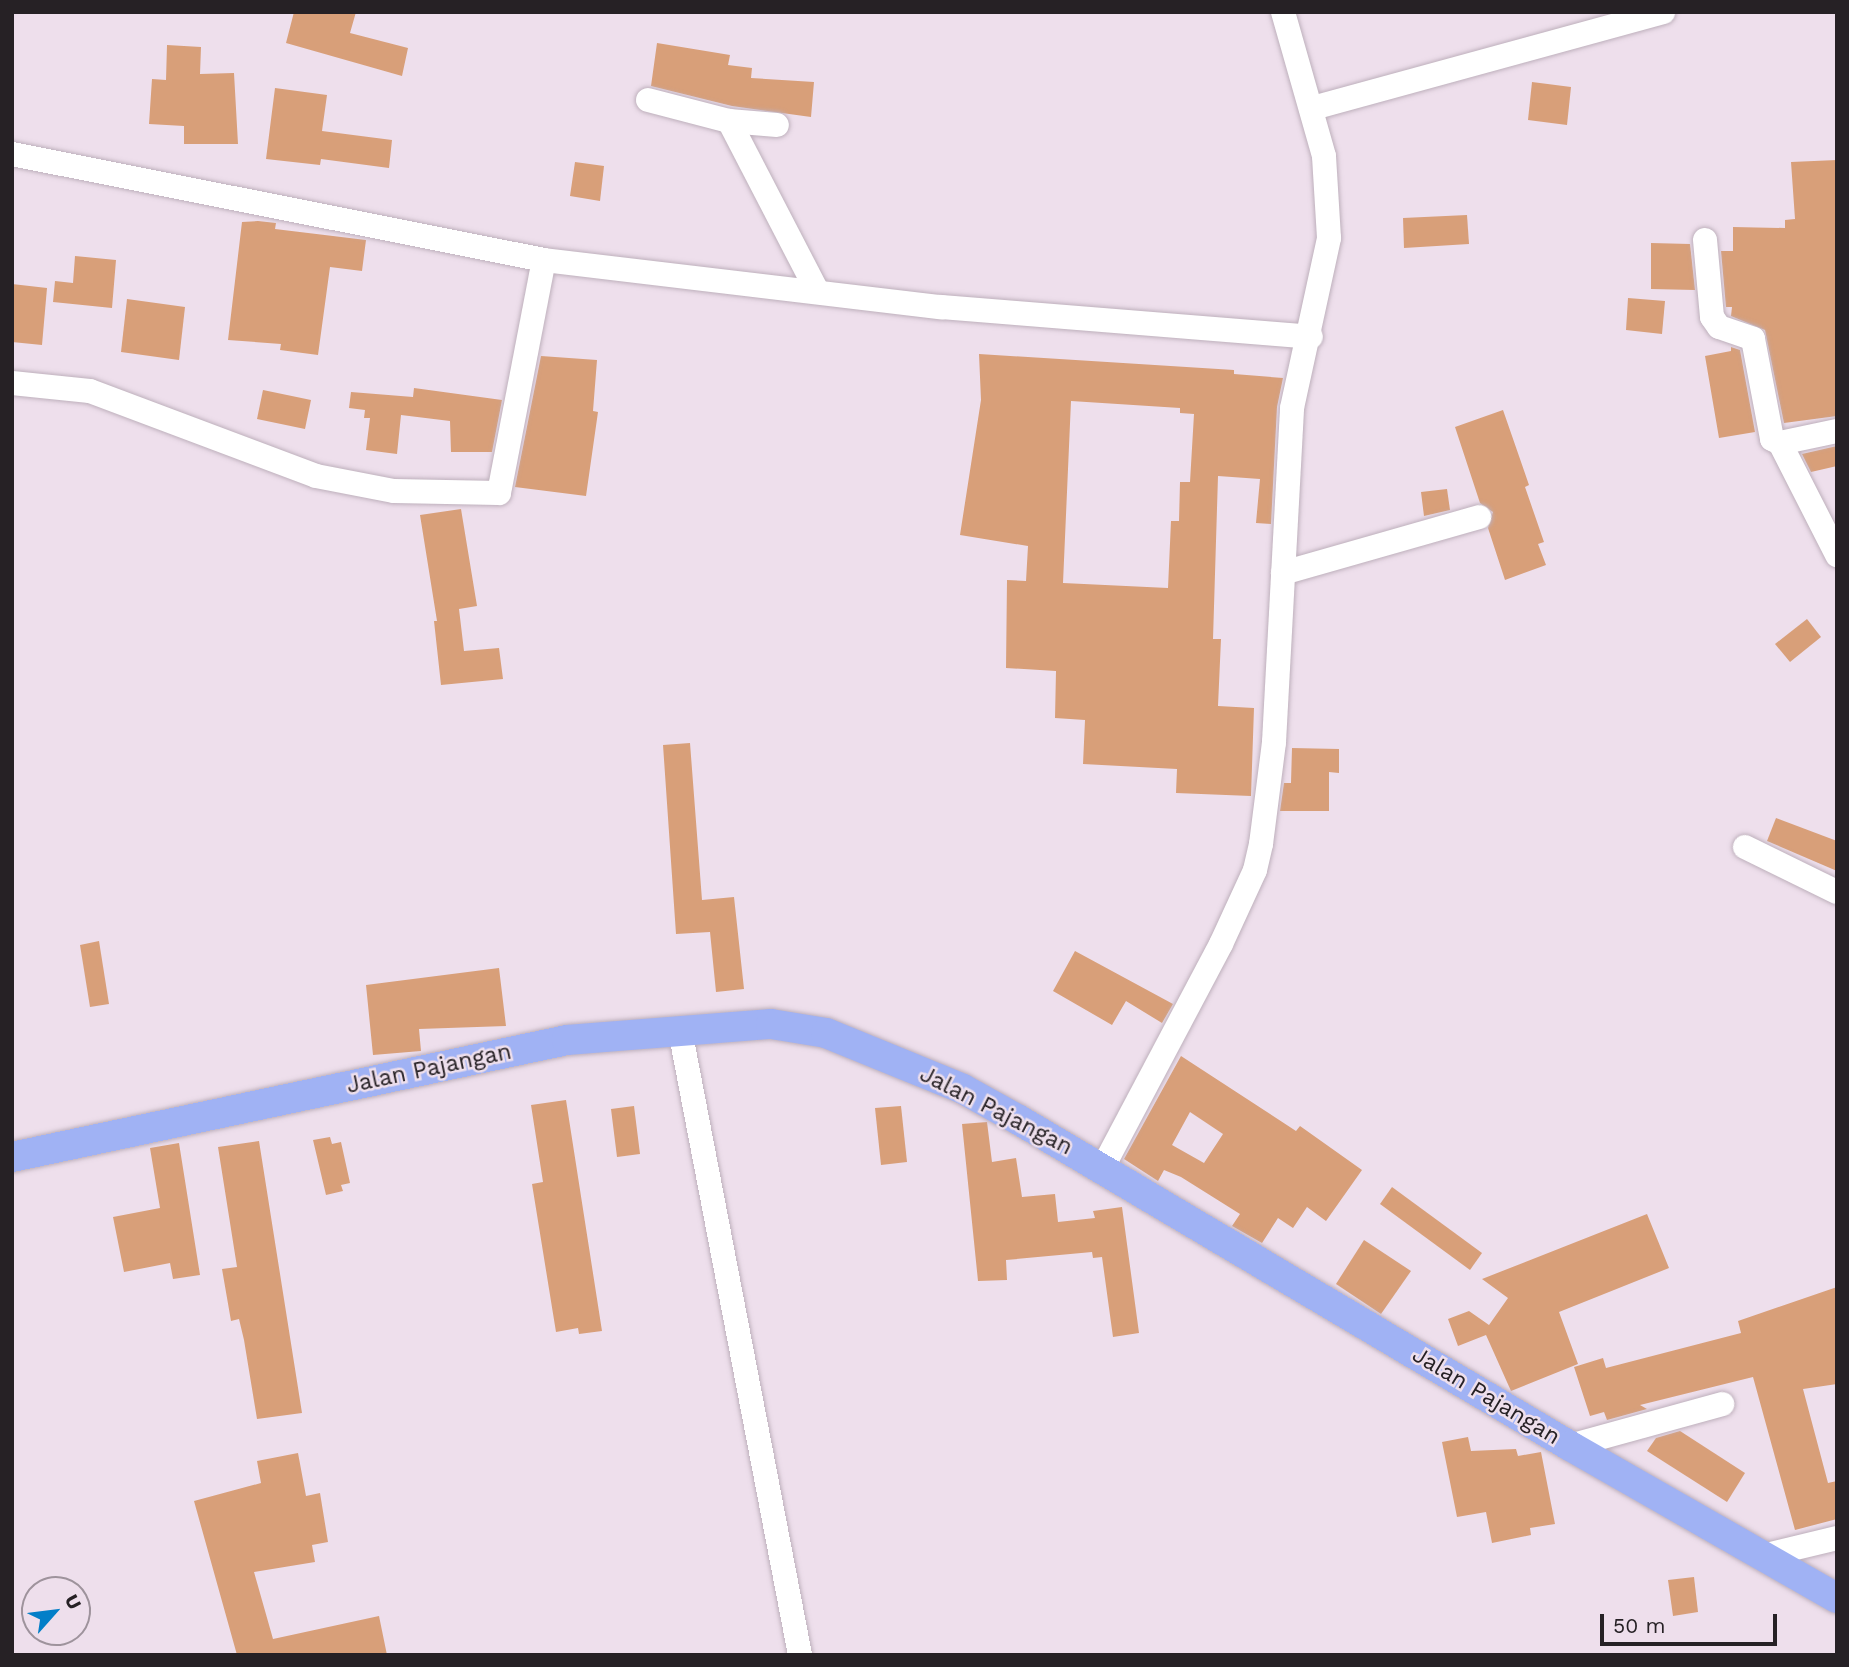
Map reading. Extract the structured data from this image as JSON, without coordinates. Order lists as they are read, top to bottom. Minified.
{"streets":{"main road":["Jalan Pajangan"]},"scale_bar":"50 m","north":"top right"}
